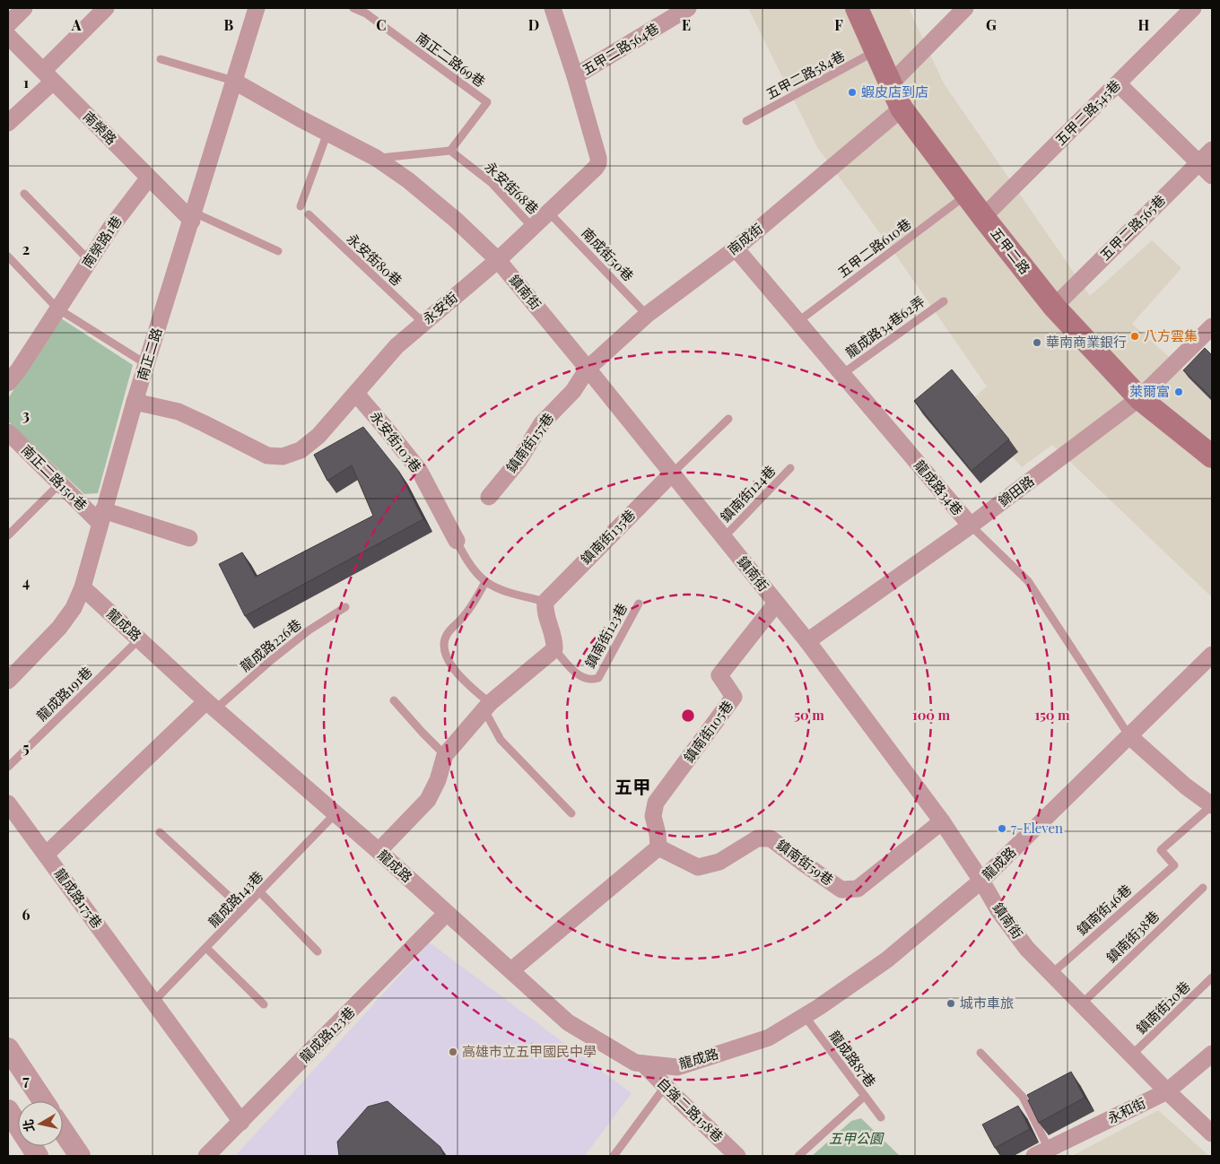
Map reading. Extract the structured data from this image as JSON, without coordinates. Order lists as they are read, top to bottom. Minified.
{"streets":{"main road":["五甲二路"],"street":["五甲二路564巷","五甲二路545巷","南榮路","五甲二路565巷","南成街","南榮路1巷","鎮南街","永安街","南正二路","永安街103巷","鎮南街157巷","南正二路150巷","龍成路34巷","錦田路","鎮南街135巷","龍成路","鎮南街105巷","鎮南街59巷","龍成路175巷","龍成路123巷","自強二路158巷","永和街"],"lane":["南正二路69巷","五甲二路584巷","永安街68巷","五甲二路610巷","南成街50巷","永安街80巷","龍成路34巷62弄","鎮南街124巷","鎮南街123巷","龍成路226巷","龍成路191巷","龍成路143巷","鎮南街46巷","鎮南街38巷","鎮南街20巷","龍成路87巷"]},"crossings":[["五甲二路564巷","永安街"],["南正二路69巷","永安街68巷"],["五甲二路584巷","五甲二路"],["五甲二路545巷","五甲二路"],["南榮路","南榮路1巷"],["南榮路","南正二路"],["永安街68巷","永安街"],["五甲二路565巷","五甲二路"],["南成街","五甲二路"],["南成街","南成街50巷"],["南成街","鎮南街"],["南成街","鎮南街157巷"],["南成街","龍成路34巷"],["五甲二路610巷","五甲二路"],["五甲二路610巷","龍成路34巷"],["五甲二路","錦田路"],["南成街50巷","永安街"],["永安街80巷","永安街"],["鎮南街","永安街"],["鎮南街","南正二路"],["鎮南街","鎮南街157巷"],["鎮南街","錦田路"],["鎮南街","鎮南街124巷"],["鎮南街","鎮南街135巷"],["鎮南街","龍成路"],["鎮南街","鎮南街105巷"],["鎮南街","鎮南街59巷"],["鎮南街","鎮南街46巷"],["鎮南街","鎮南街38巷"],["鎮南街","鎮南街20巷"],["鎮南街","永和街"],["永安街","南正二路"],["永安街","永安街103巷"],["龍成路34巷62弄","龍成路34巷"],["南正二路","南正二路150巷"],["南正二路","龍成路"],["龍成路34巷","錦田路"],["龍成路34巷","龍成路"],["龍成路","龍成路226巷"],["龍成路","龍成路191巷"],["龍成路","龍成路175巷"],["龍成路","龍成路143巷"],["龍成路","龍成路123巷"],["龍成路","龍成路87巷"],["龍成路","自強二路158巷"],["龍成路226巷","龍成路175巷"],["鎮南街105巷","鎮南街59巷"],["龍成路175巷","龍成路143巷"],["龍成路175巷","龍成路123巷"]],"districts":["五甲"],"parks":["五甲公園"],"places":["蝦皮店到店","八方雲集","華南商業銀行","萊爾富","7-Eleven","城市車旅","高雄市立五甲國民中學"],"north":"left","grid":{"columns":["A","B","C","D","E","F","G","H"],"rows":["1","2","3","4","5","6","7"]},"rings":["50 m","100 m","150 m"]}
